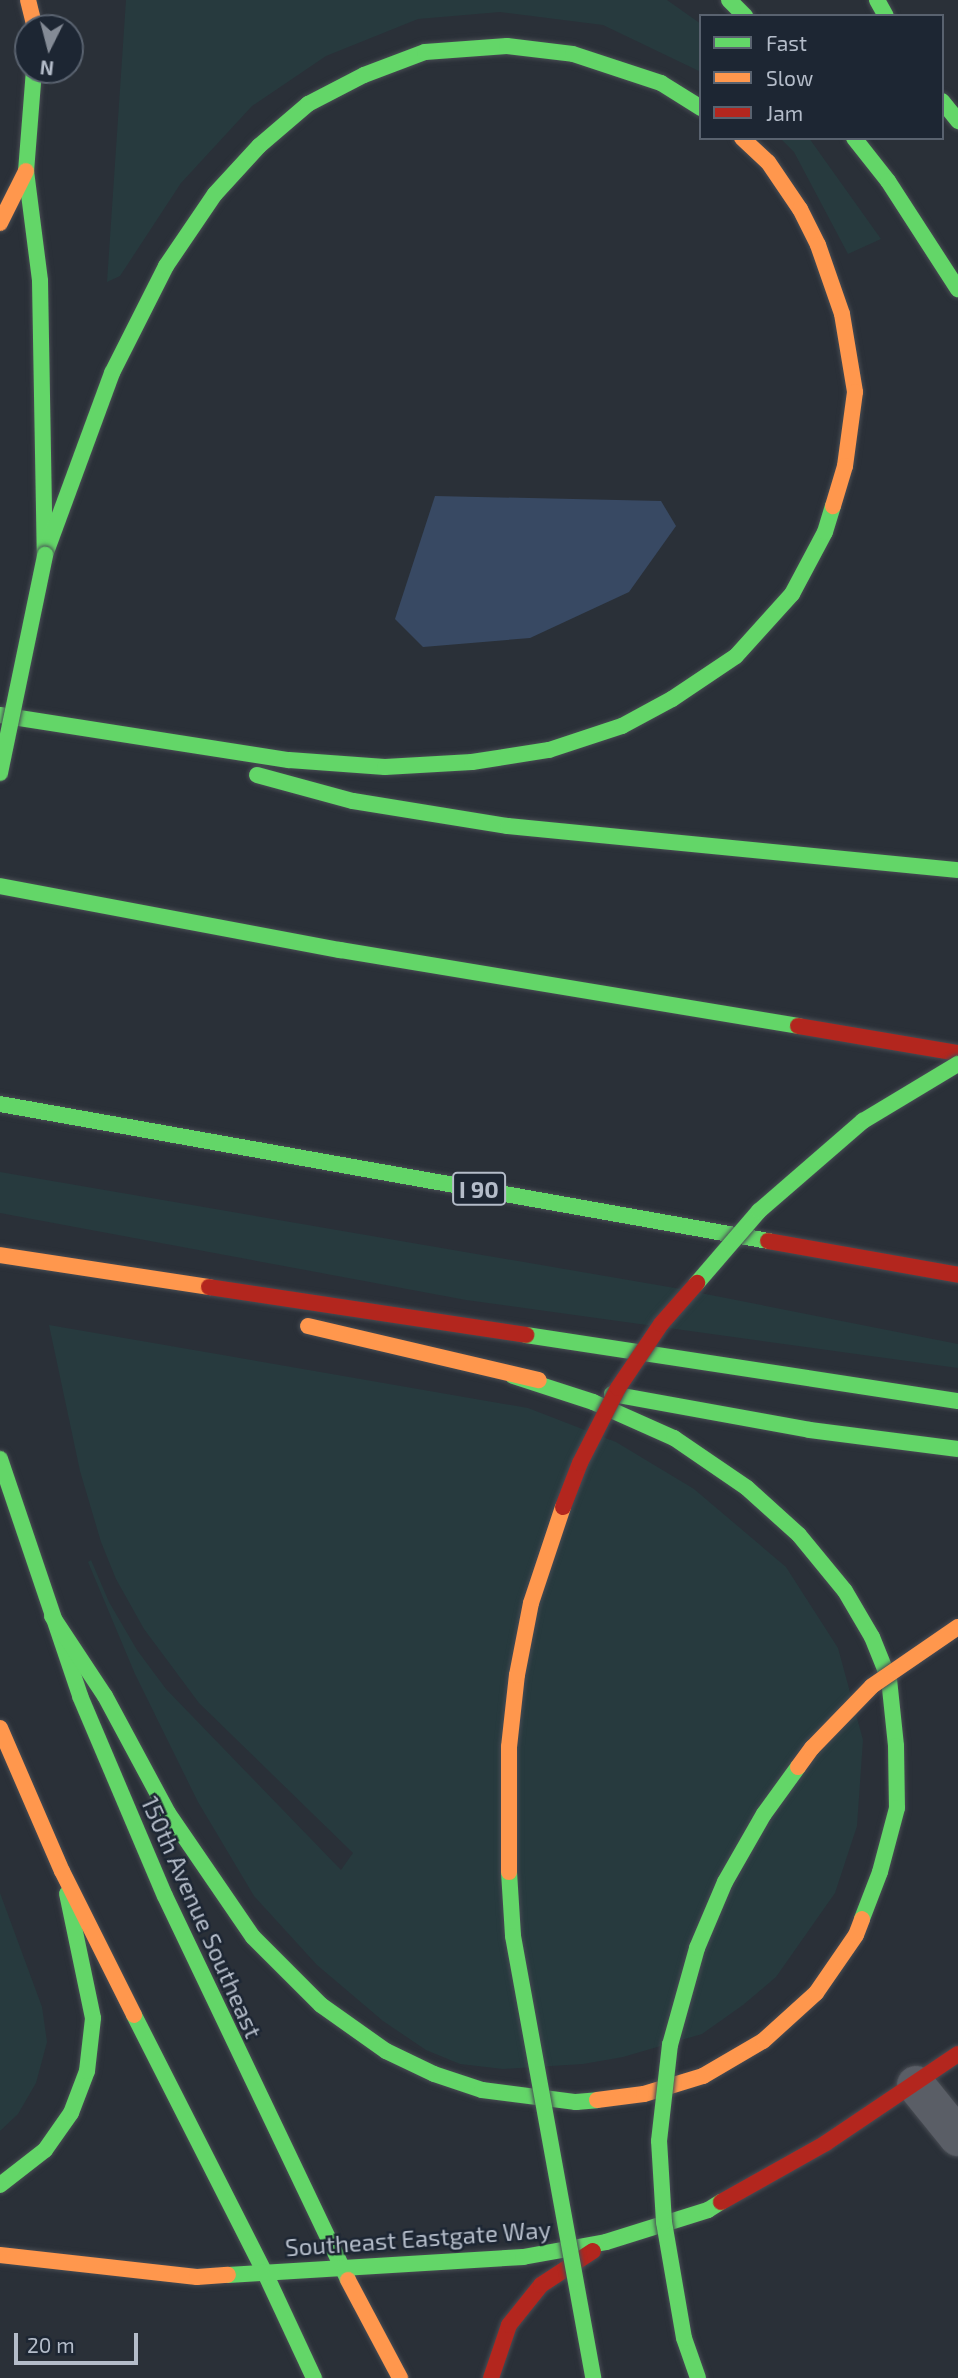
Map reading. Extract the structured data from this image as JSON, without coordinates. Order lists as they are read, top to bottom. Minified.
{"streets":{"main road":["I 90","150th Avenue Southeast","Southeast Eastgate Way"]},"crossings":[["150th Avenue Southeast","Southeast Eastgate Way"]],"legend":["Fast","Slow","Jam"],"scale_bar":"20 m","north":"bottom"}
